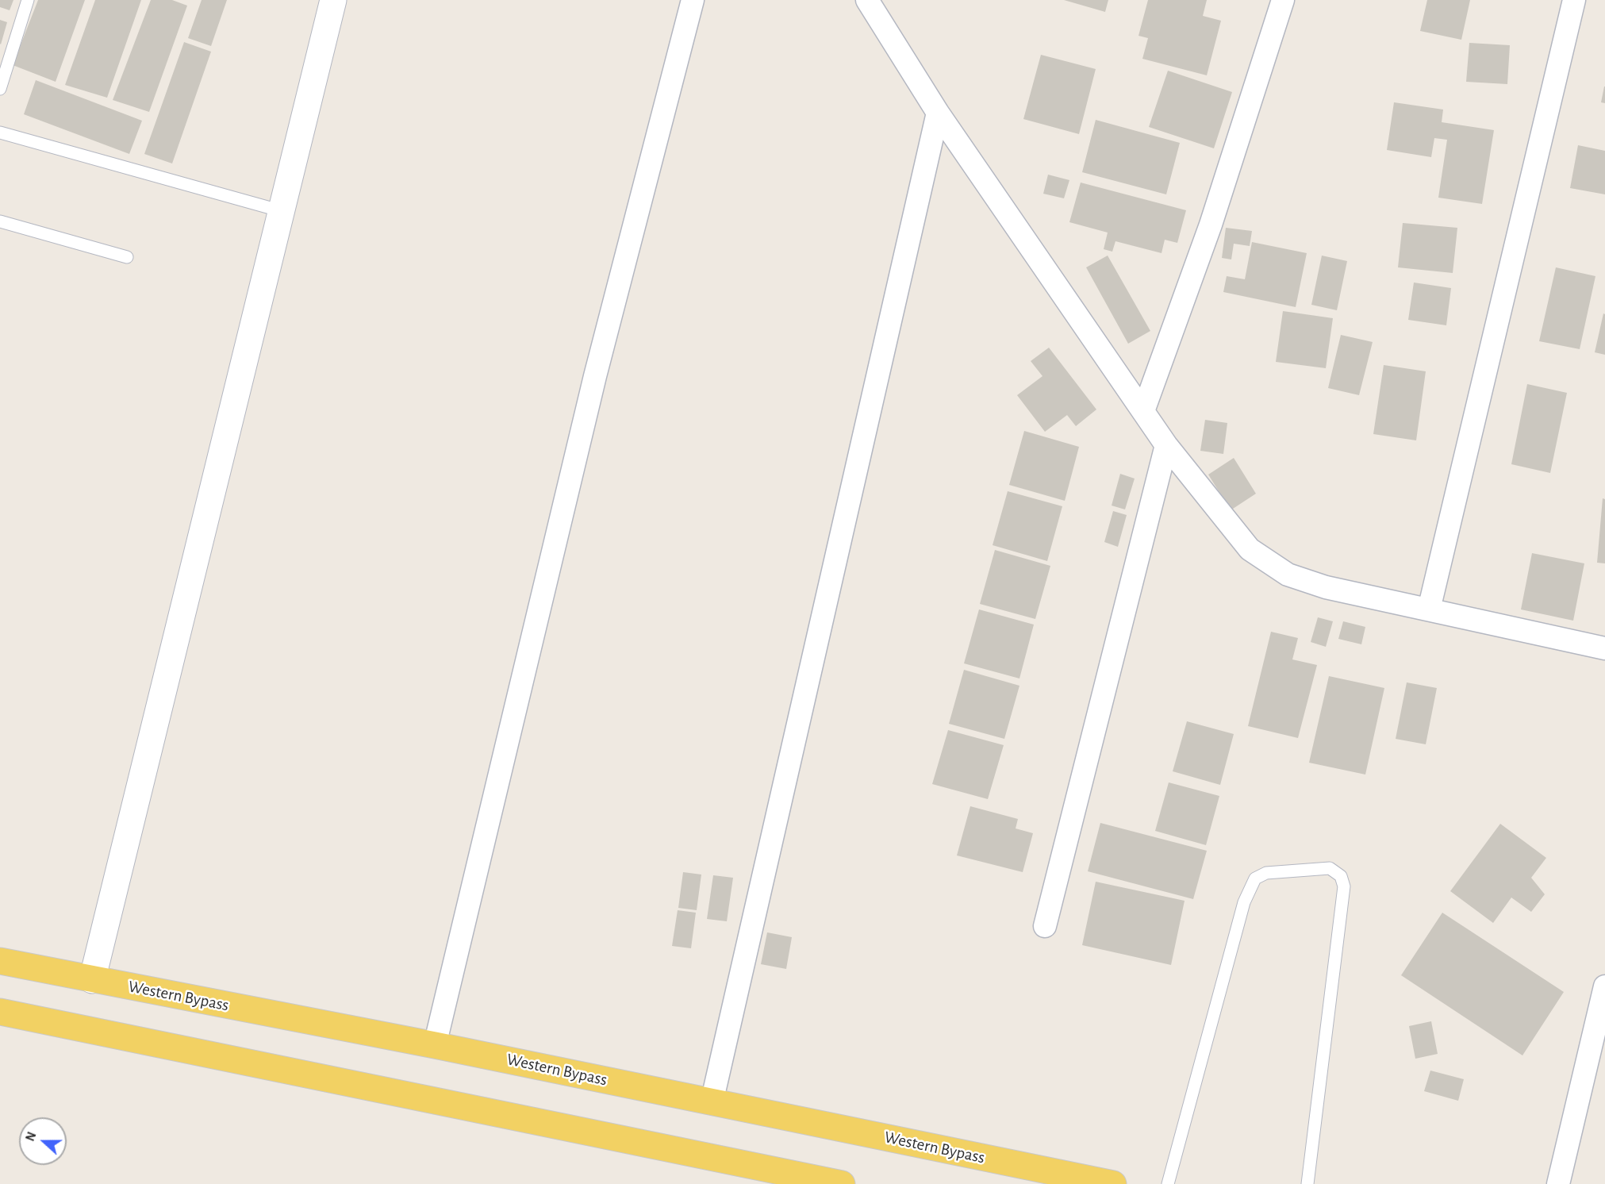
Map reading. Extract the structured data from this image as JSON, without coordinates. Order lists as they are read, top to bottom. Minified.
{"streets":{"main road":["Western Bypass"]},"north":"left"}
